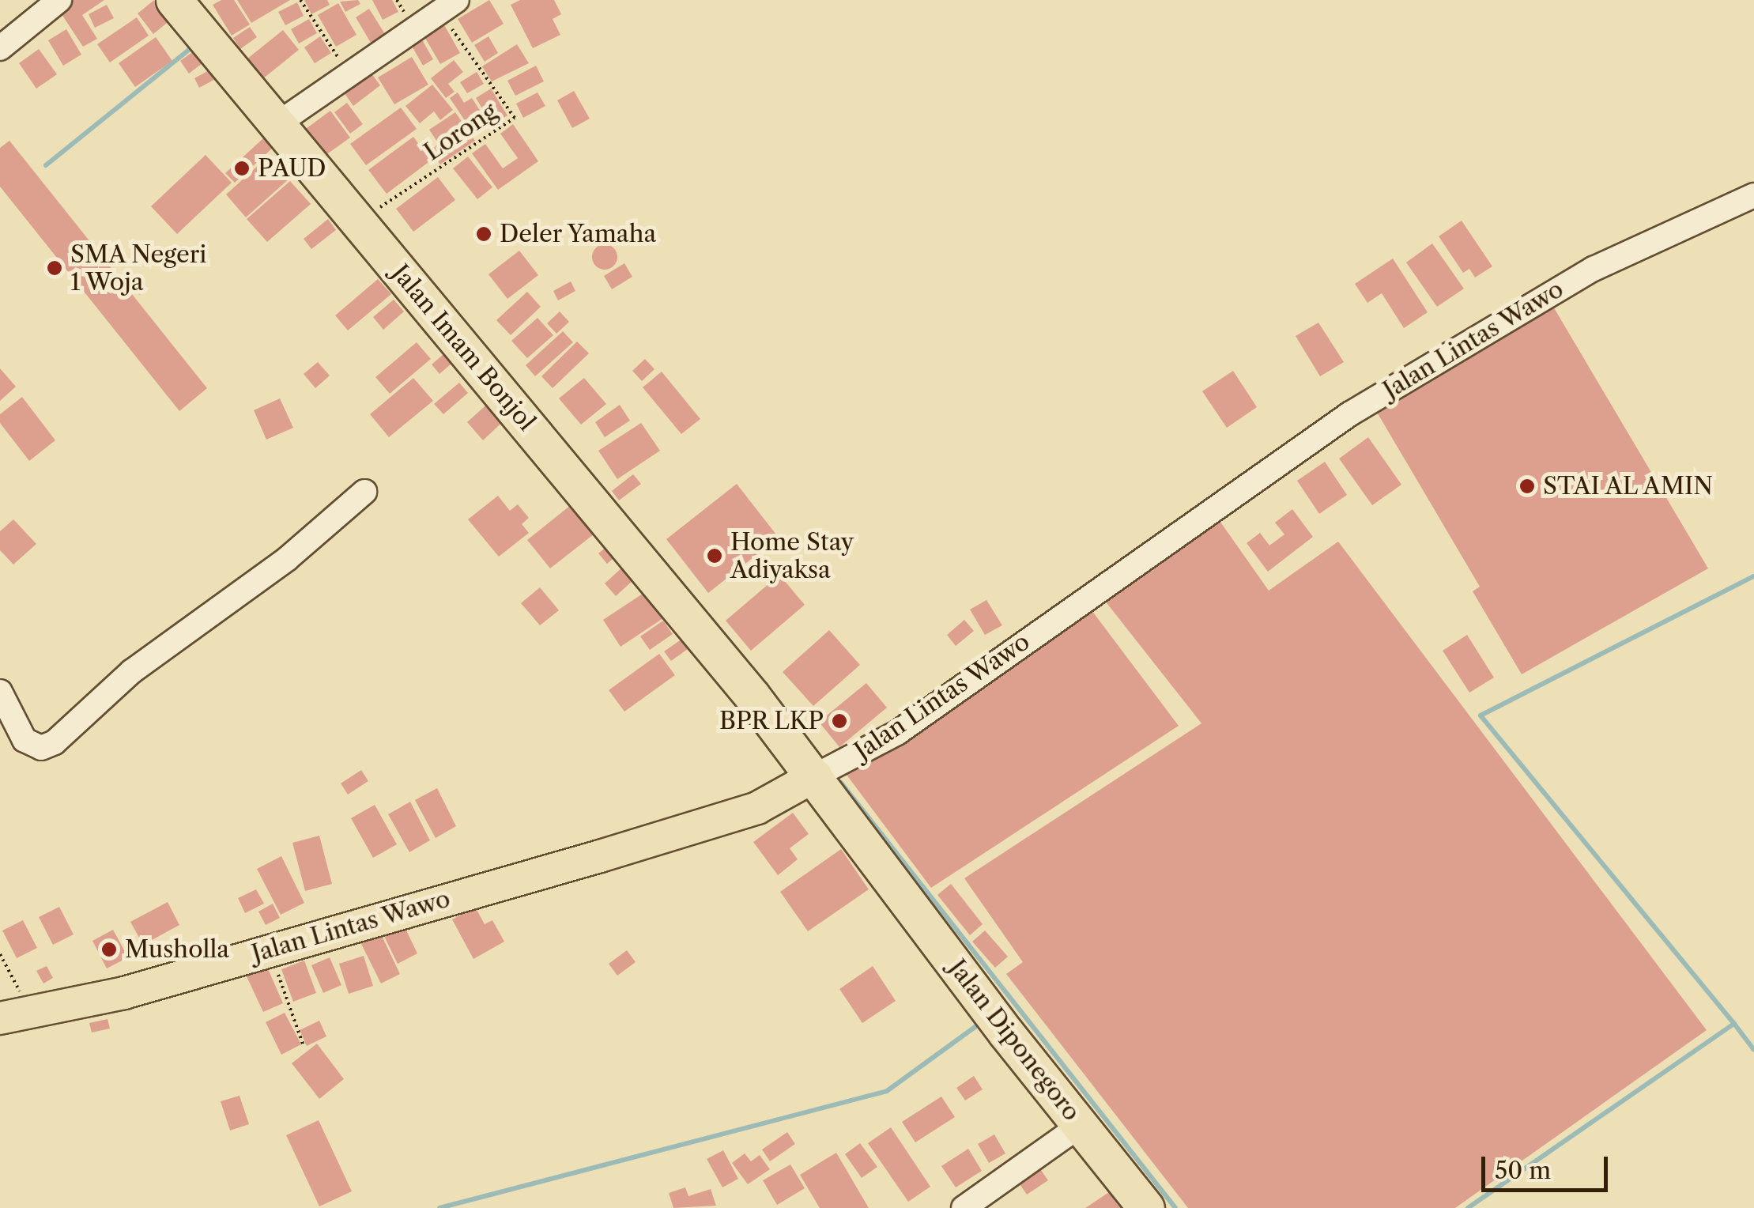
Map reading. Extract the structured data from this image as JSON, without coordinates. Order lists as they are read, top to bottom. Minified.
{"streets":{"highway":["Jalan Imam Bonjol","Jalan Diponegoro"],"main road":["Jalan Lintas Wawo"],"path":["Lorong"]},"crossings":[["Lorong","Jalan Imam Bonjol"],["Jalan Lintas Wawo","Jalan Imam Bonjol"],["Jalan Lintas Wawo","Jalan Diponegoro"],["Jalan Imam Bonjol","Jalan Diponegoro"]],"places":["PAUD","Deler Yamaha","SMA Negeri 1 Woja","STAI AL AMIN","Home Stay Adiyaksa","BPR LKP","Musholla"],"scale_bar":"50 m"}
